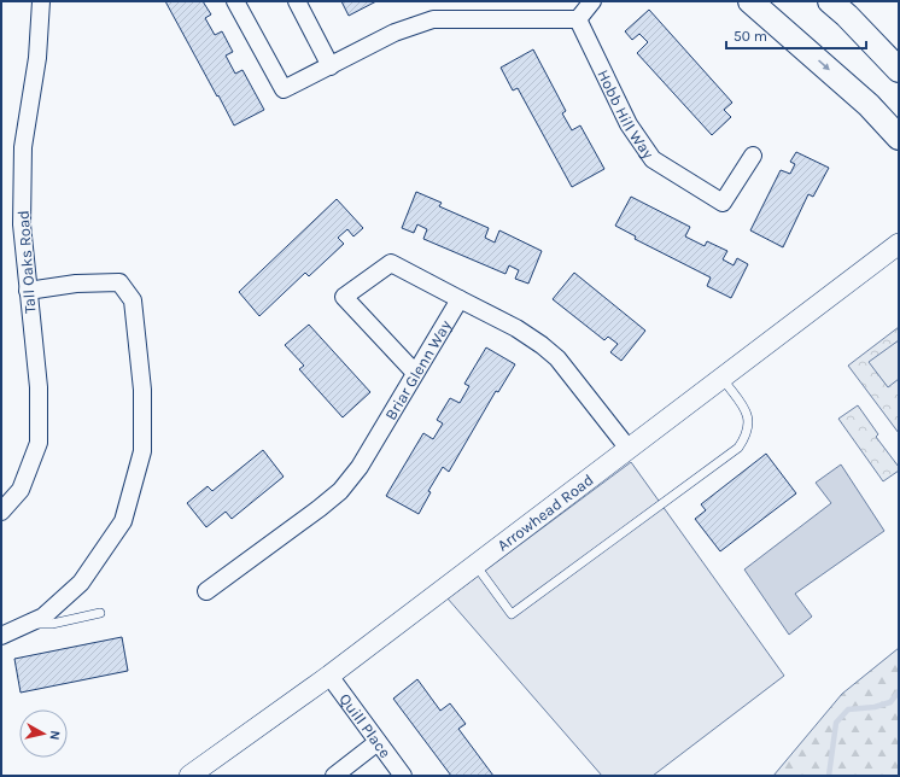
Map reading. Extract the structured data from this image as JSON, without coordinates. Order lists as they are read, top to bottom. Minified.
{"streets":{"street":["Hobb Hill Way","Tall Oaks Road","Briar Glenn Way","Arrowhead Road","Quill Place"]},"crossings":[["Arrowhead Road","Quill Place"]],"scale_bar":"50 m","north":"right"}
